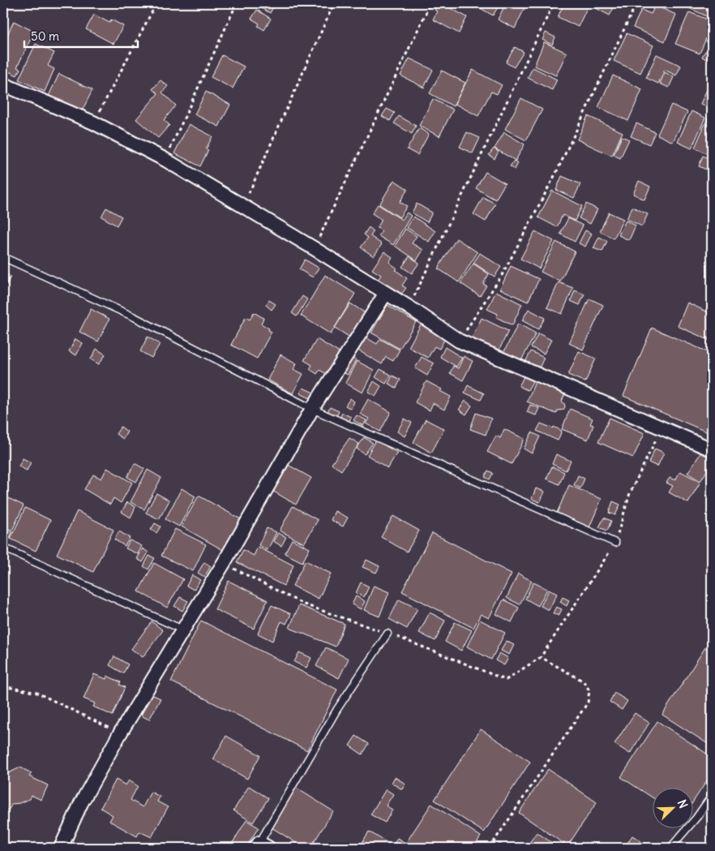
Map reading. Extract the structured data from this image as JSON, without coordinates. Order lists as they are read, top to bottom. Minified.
{"scale_bar":"50 m","north":"top right"}
